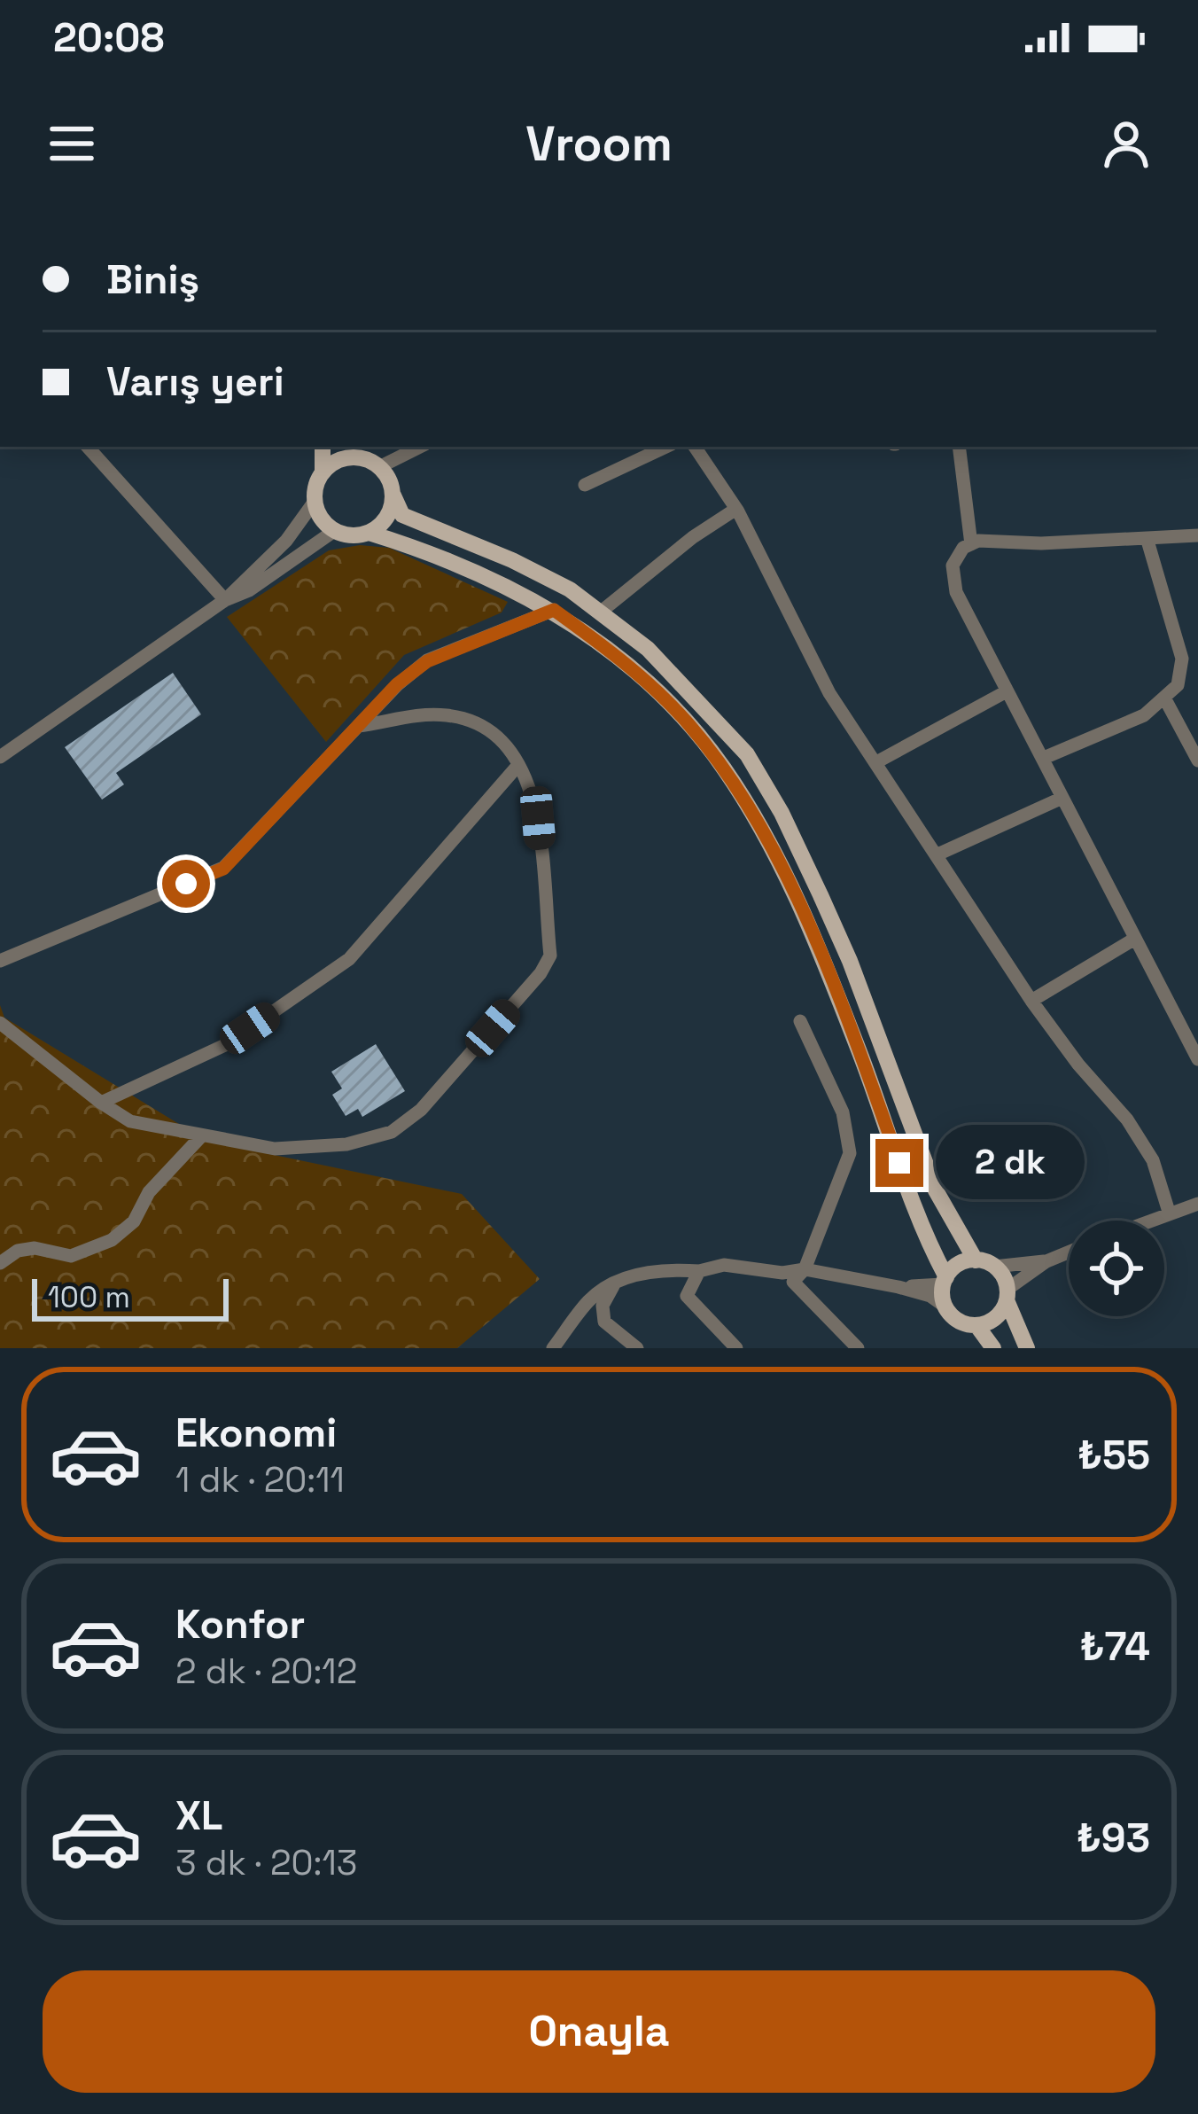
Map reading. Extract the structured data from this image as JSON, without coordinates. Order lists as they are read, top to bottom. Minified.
{"scale_bar":"100 m","page":{"status":"20:08","header":"Vroom","banner":["Biniş","Varış yeri"],"bubble":"2 dk","scale":"100 m","list":[{"name":"Ekonomi","note":"1 dk · 20:11","value":"₺55"},{"name":"Konfor","note":"2 dk · 20:12","value":"₺74"},{"name":"XL","note":"3 dk · 20:13","value":"₺93"}],"buttons":"Onayla"}}
